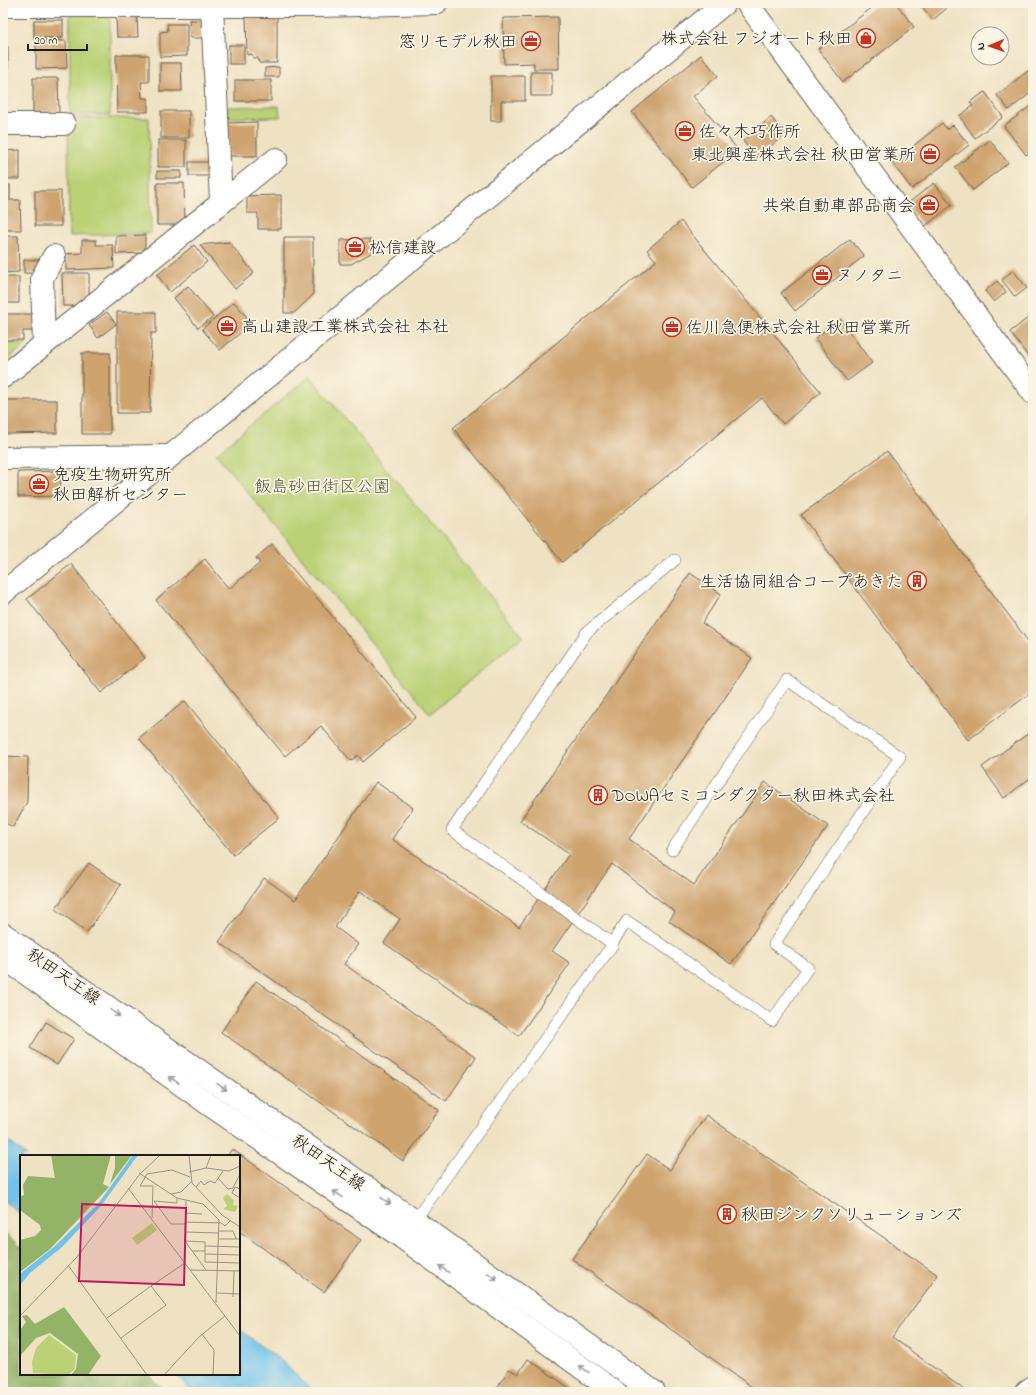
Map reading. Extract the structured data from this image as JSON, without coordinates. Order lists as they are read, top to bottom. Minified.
{"streets":{"street":["秋田天王線"]},"parks":["飯島砂田街区公園"],"places":{"shop":["株式会社 フジオート秋田"],"office":["窓リモデル秋田","佐々木巧作所","東北興産株式会社 秋田営業所","共栄自動車部品商会","松信建設","ヌノタニ","高山建設工業株式会社 本社","佐川急便株式会社 秋田営業所","免疫生物研究所 秋田解析センター"],"building":["生活協同組合コープあきた","DOWAセミコンダクター秋田株式会社","秋田ジンクソリューションズ"]},"scale_bar":"20 m","north":"left"}
